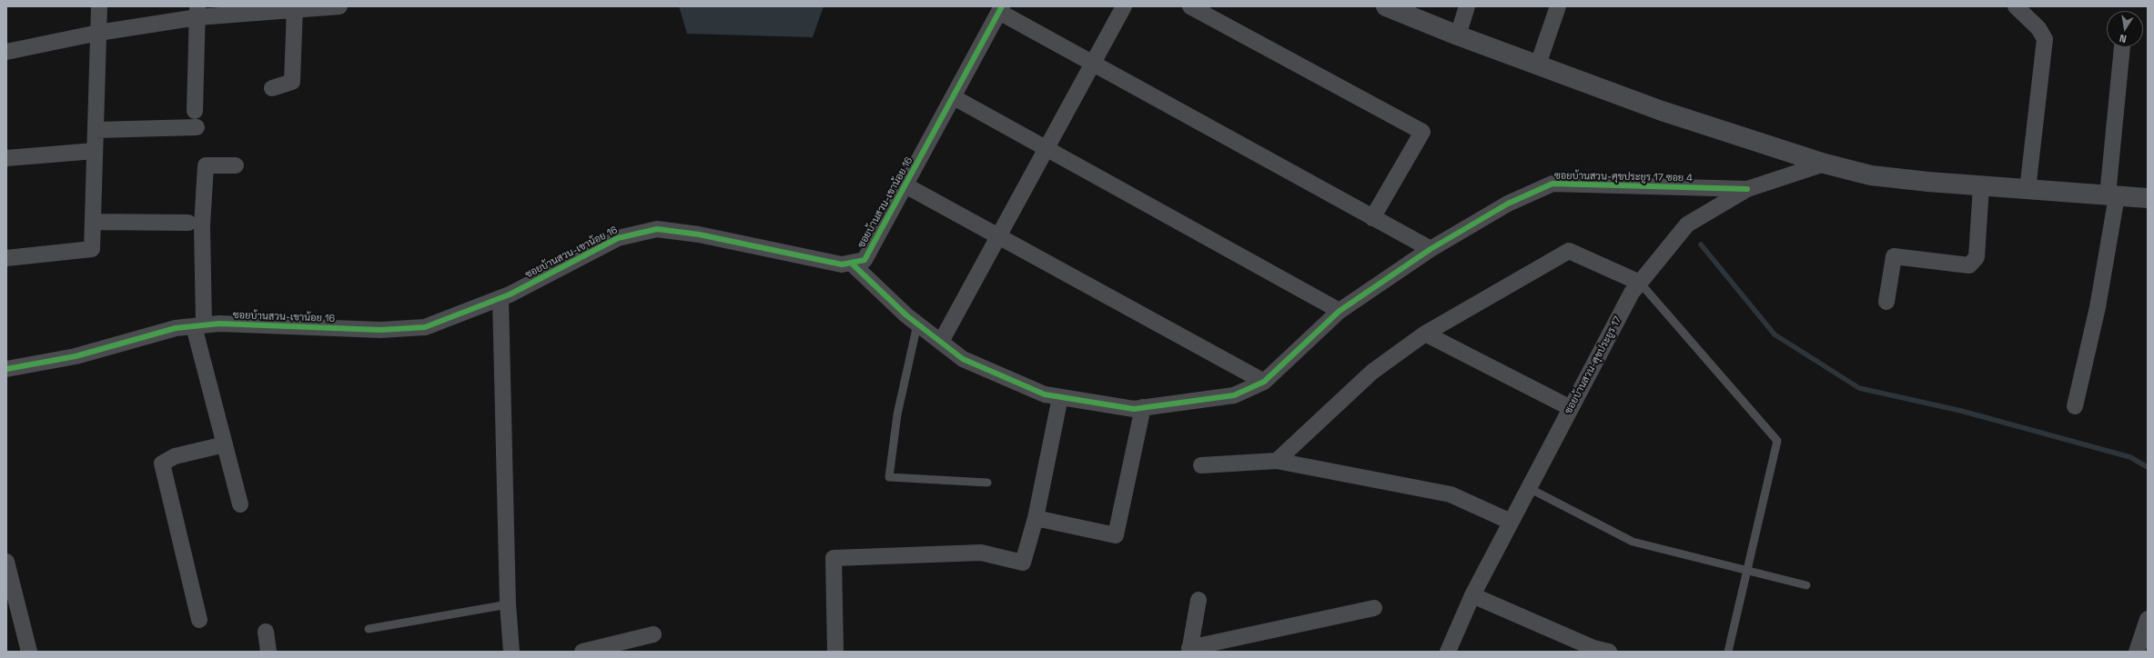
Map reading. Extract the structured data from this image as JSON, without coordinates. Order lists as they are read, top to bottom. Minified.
{"streets":{"street":["ซอยบ้านสวน-ศุขประยูร 17 ซอย 4","ซอยบ้านสวน-เขาน้อย 16","ซอยบ้านสวน-ศุขประยูร 17"]},"crossings":[["ซอยบ้านสวน-ศุขประยูร 17 ซอย 4","ซอยบ้านสวน-เขาน้อย 16"],["ซอยบ้านสวน-ศุขประยูร 17 ซอย 4","ซอยบ้านสวน-ศุขประยูร 17"]],"north":"bottom"}
